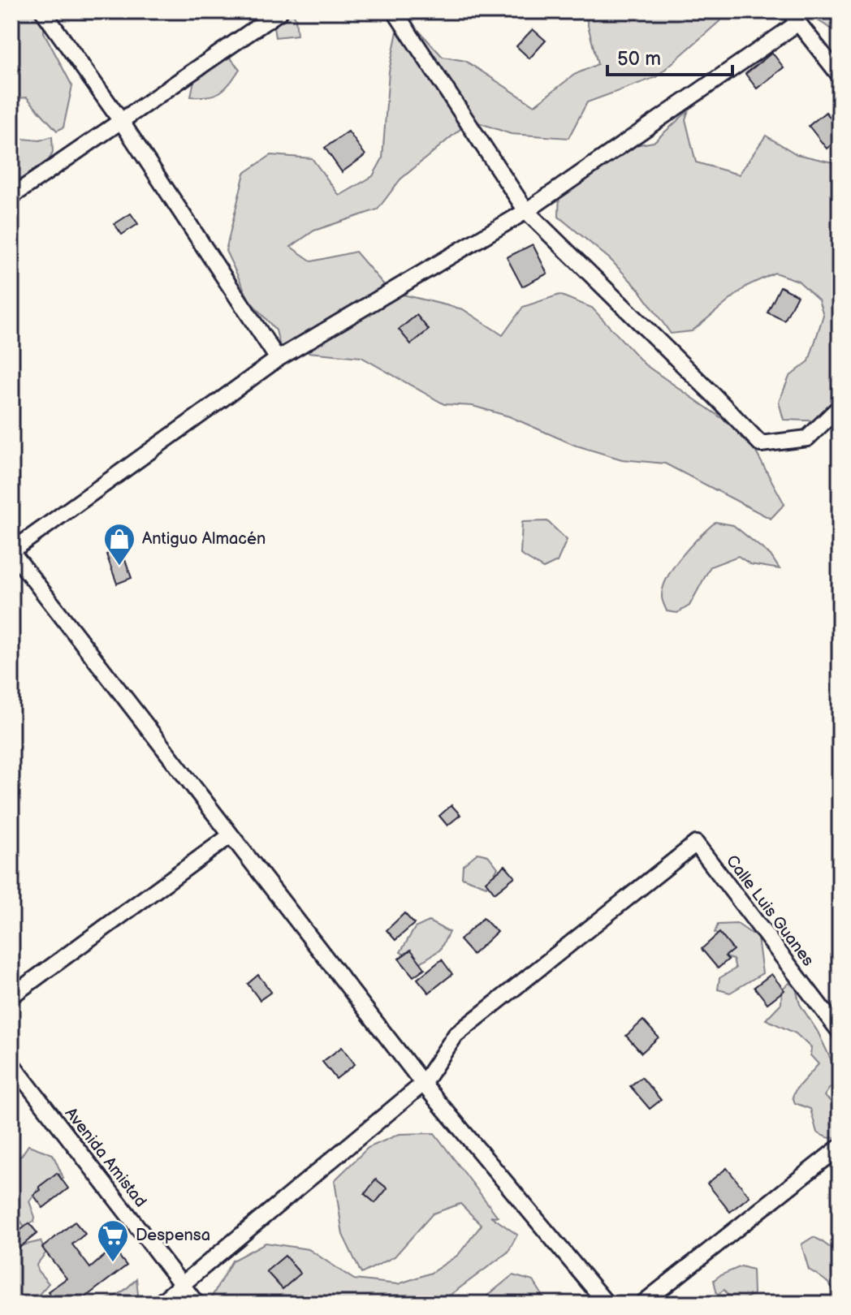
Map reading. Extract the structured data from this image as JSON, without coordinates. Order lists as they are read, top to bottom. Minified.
{"streets":{"street":["Calle Luis Guanes","Avenida Amistad"]},"places":{"shop":["Antiguo Almacén"],"supermarket":["Despensa"]},"scale_bar":"50 m"}
